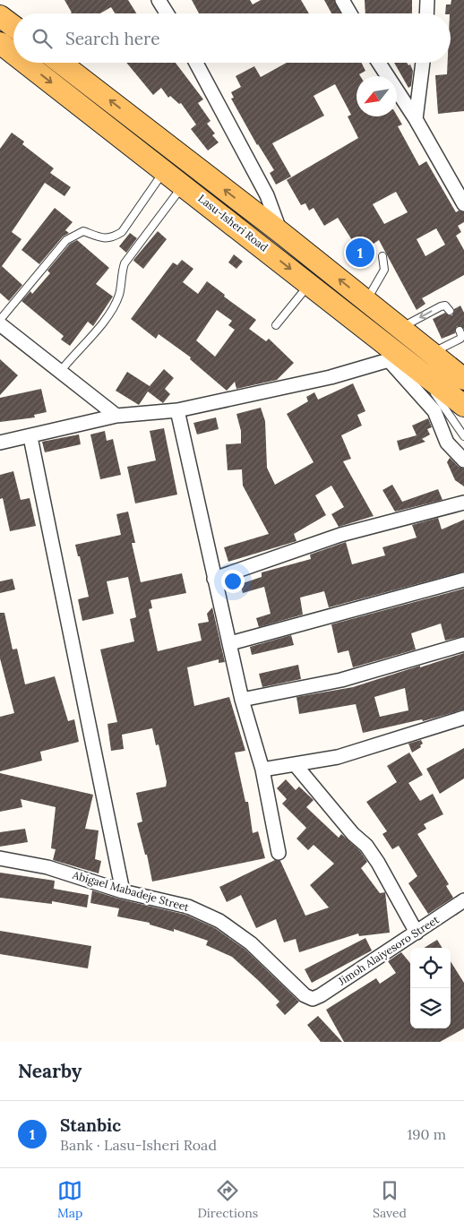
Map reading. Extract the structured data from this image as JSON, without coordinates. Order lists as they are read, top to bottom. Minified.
{"streets":{"main road":["Lasu-Isheri Road"],"street":["Abigael Mabadeje Street","Jimoh Alaiyesoro Street"]},"crossings":[["Abigael Mabadeje Street","Jimoh Alaiyesoro Street"]],"north":"bottom left","page":{"search":"Search here","pins":"1","heading":"Nearby","list":[{"mark":"1","name":"Stanbic","note":"Bank · Lasu-Isheri Road","value":"190 m"}],"nav":["Map","Directions","Saved"]}}
